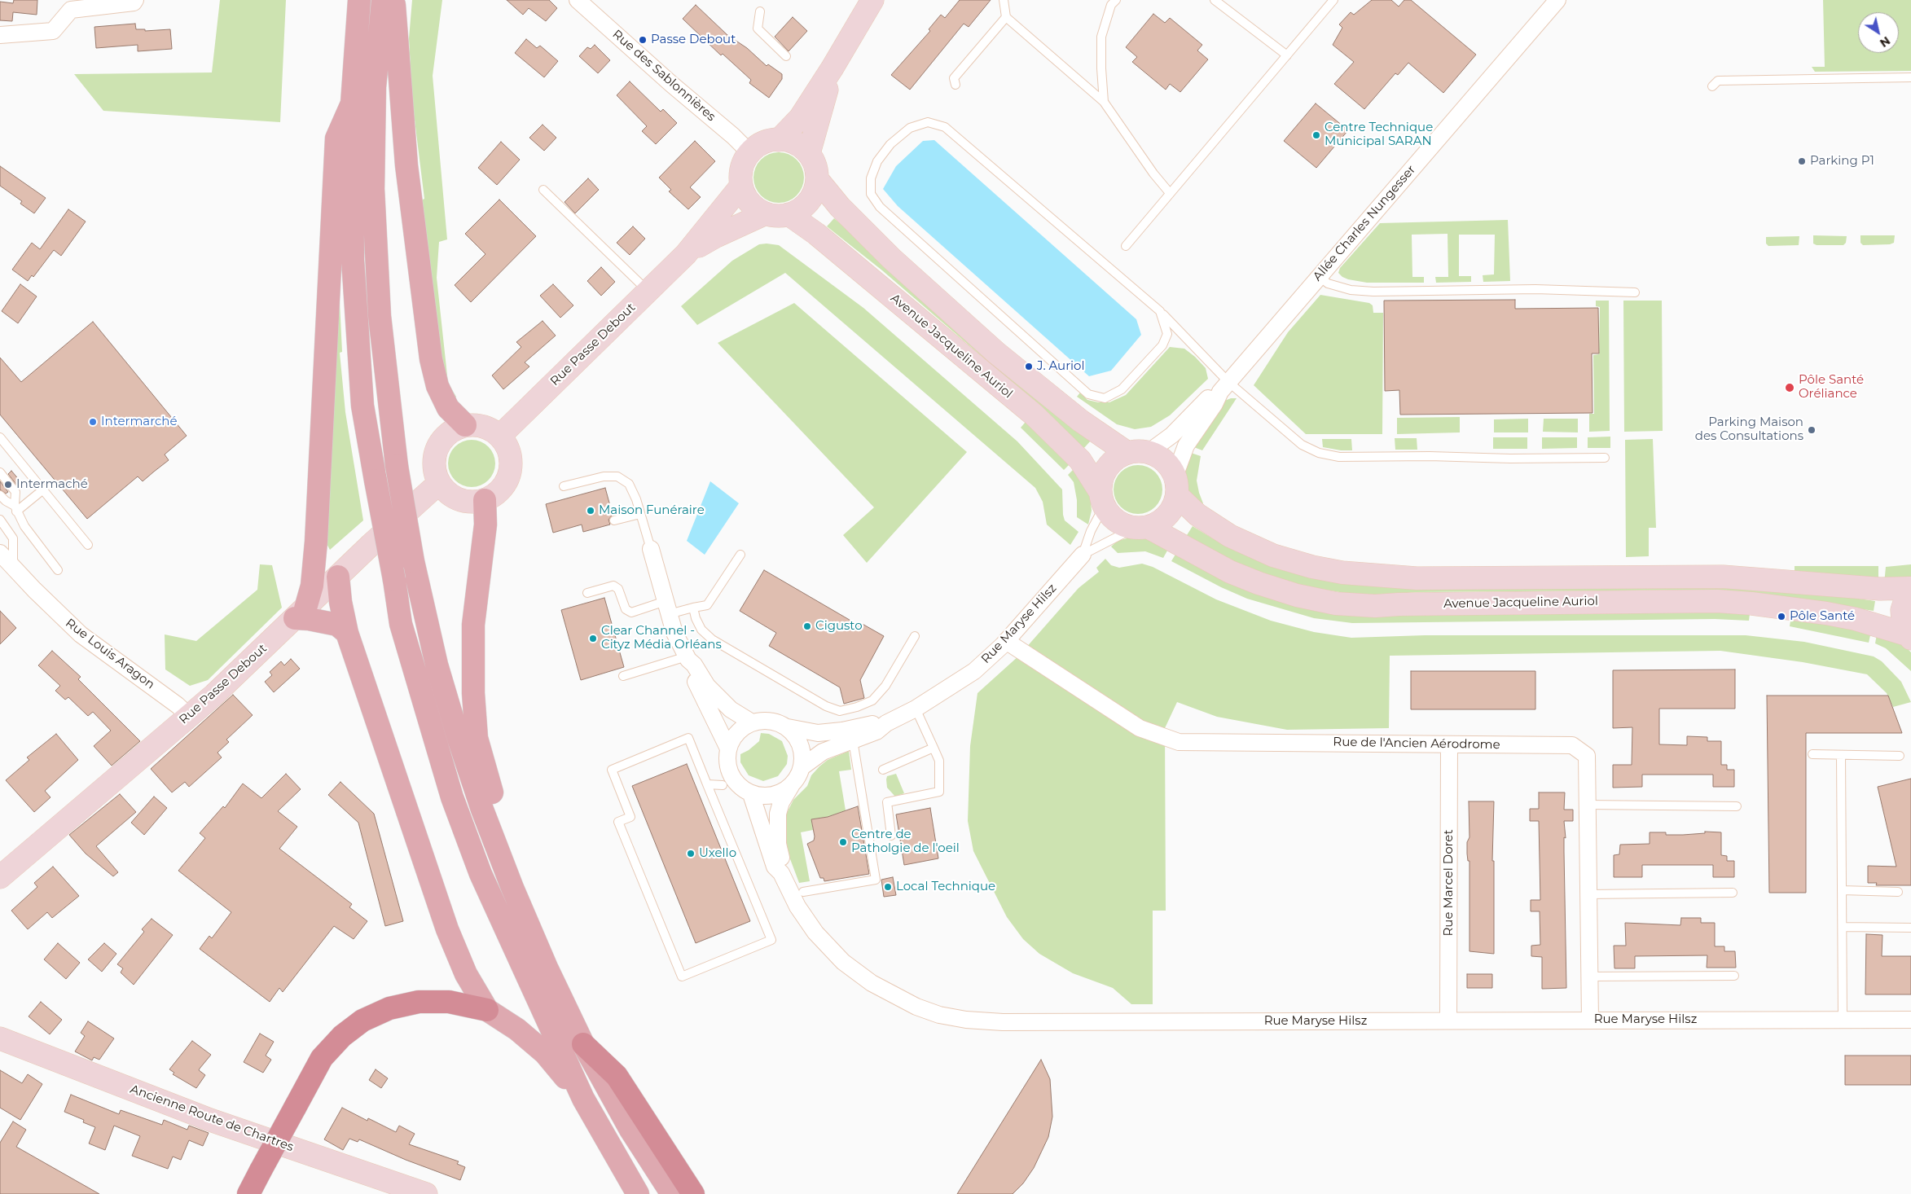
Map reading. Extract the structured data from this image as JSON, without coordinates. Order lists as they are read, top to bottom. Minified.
{"streets":{"main road":["Rue Passe Debout","Avenue Jacqueline Auriol","Ancienne Route de Chartres"],"street":["Rue des Sablonnières","Allée Charles Nungesser","Rue Maryse Hilsz","Rue Louis Aragon","Rue de l'Ancien Aérodrome","Rue Marcel Doret"]},"crossings":[["Rue des Sablonnières","Rue Passe Debout"],["Rue des Sablonnières","Avenue Jacqueline Auriol"],["Allée Charles Nungesser","Avenue Jacqueline Auriol"],["Rue Passe Debout","Avenue Jacqueline Auriol"],["Rue Passe Debout","Rue Louis Aragon"],["Rue Maryse Hilsz","Rue de l'Ancien Aérodrome"],["Rue Maryse Hilsz","Rue Marcel Doret"],["Rue de l'Ancien Aérodrome","Rue Marcel Doret"]],"places":["Passe Debout","Centre Technique Municipal SARAN","Parking P1","J. Auriol","Pôle Santé Oréliance","Intermarché","Parking Maison des Consultations","Intermaché","Maison Funéraire","Pôle Santé","Cigusto","Clear Channel - Cityz Média Orléans","Centre de Patholgie de l'oeil","Uxello","Local Technique"],"north":"bottom right"}
